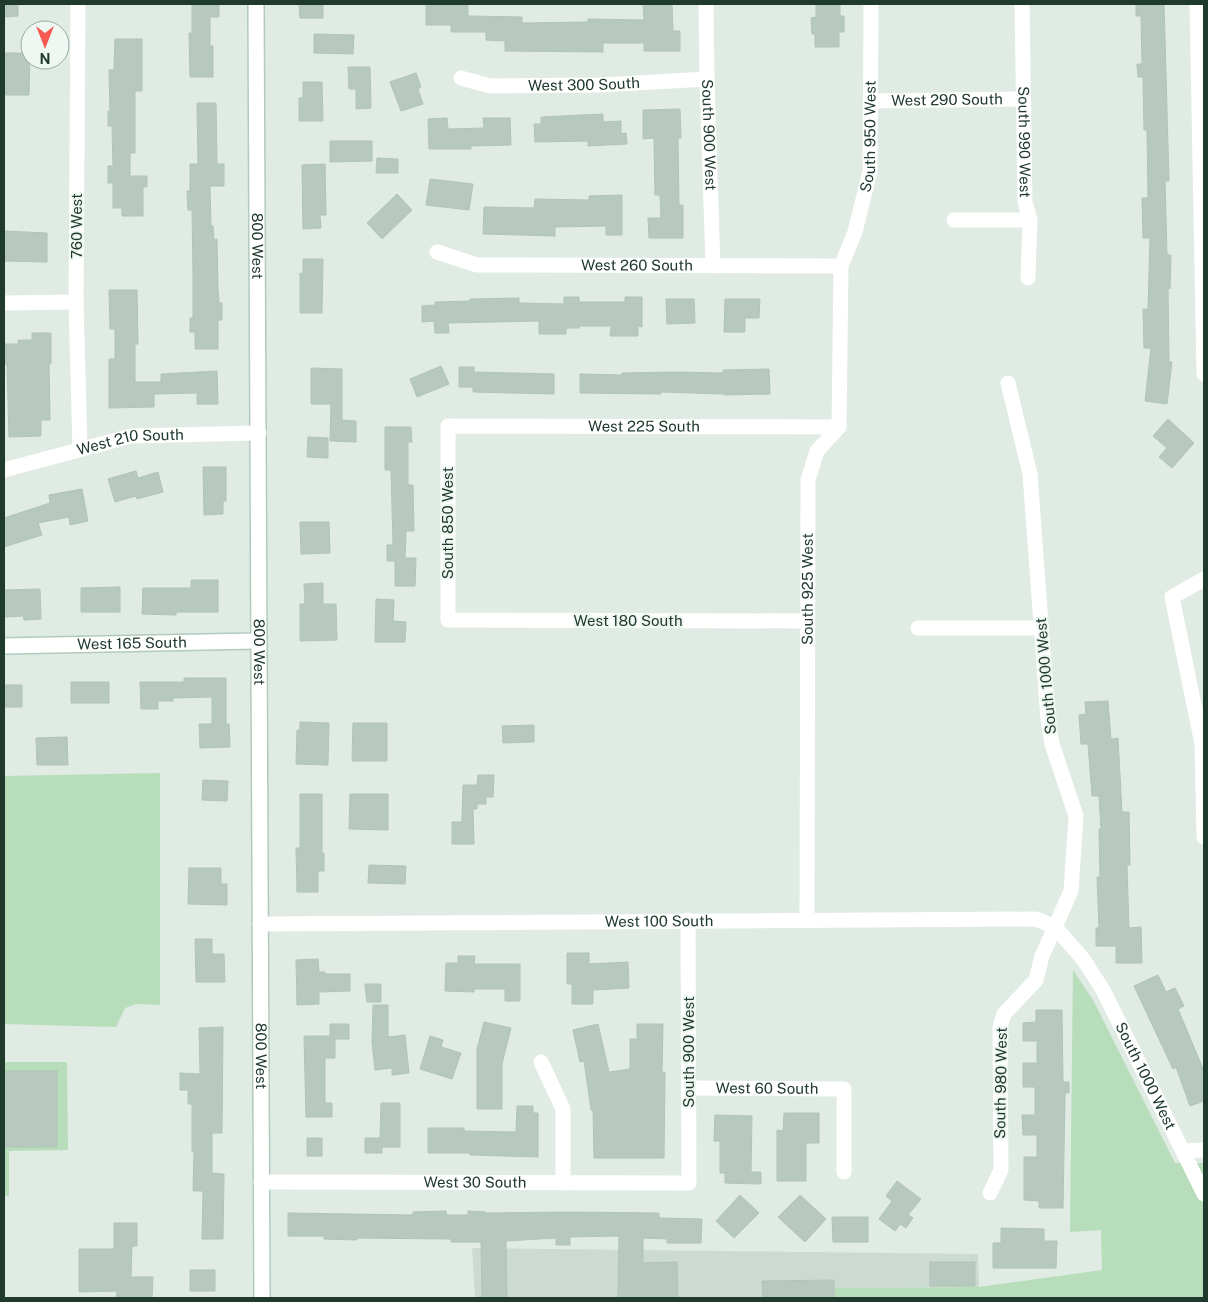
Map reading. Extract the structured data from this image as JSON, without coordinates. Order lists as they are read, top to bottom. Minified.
{"streets":{"street":["West 300 South","West 290 South","South 900 West","South 950 West","South 990 West","760 West","800 West","West 260 South","West 225 South","West 210 South","South 850 West","South 925 West","West 180 South","West 165 South","South 1000 West","West 100 South","South 980 West","West 60 South","West 30 South"]},"crossings":[["West 300 South","South 900 West"],["West 290 South","South 950 West"],["West 290 South","South 990 West"],["South 900 West","West 260 South"],["South 900 West","West 100 South"],["South 900 West","West 60 South"],["South 900 West","West 30 South"],["South 950 West","West 260 South"],["760 West","West 210 South"],["800 West","West 210 South"],["800 West","West 165 South"],["800 West","West 100 South"],["800 West","West 30 South"],["West 225 South","South 850 West"],["West 225 South","South 925 West"],["South 850 West","West 180 South"],["South 925 West","West 180 South"],["South 925 West","West 100 South"],["South 1000 West","West 100 South"],["South 1000 West","South 980 West"],["West 100 South","South 980 West"]],"north":"bottom"}
